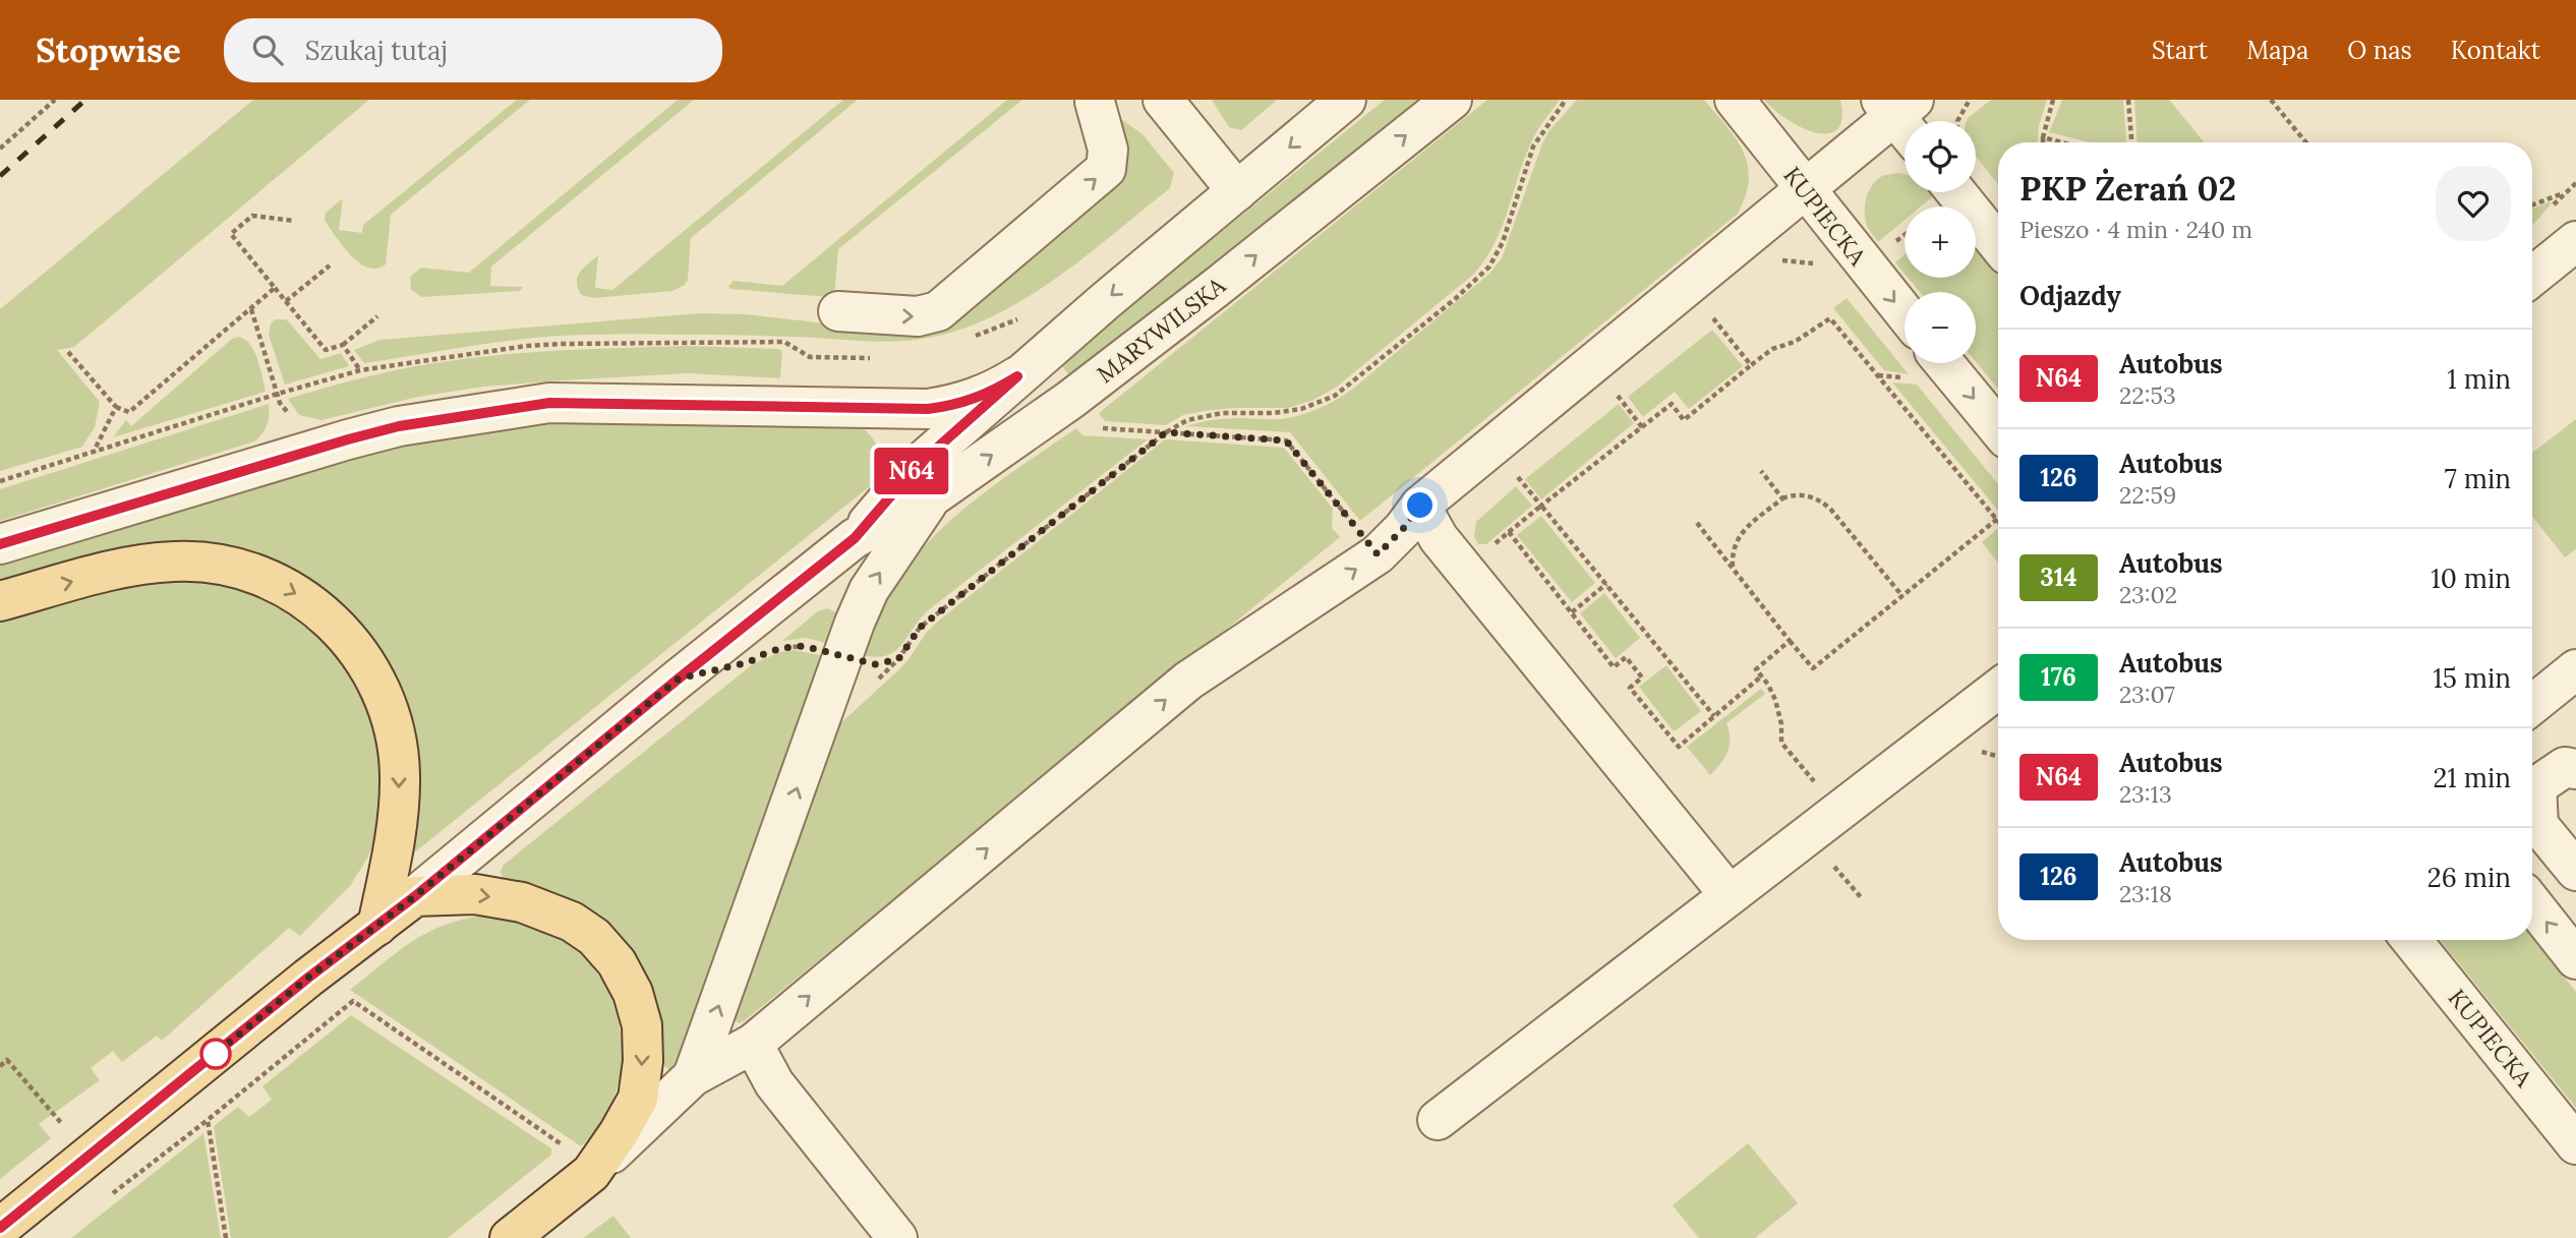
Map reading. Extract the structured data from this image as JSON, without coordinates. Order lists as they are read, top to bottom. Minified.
{"streets":{"main road":["MARYWILSKA"],"street":["KUPIECKA"]},"lines":["bus line N64"],"page":{"header":"Stopwise","search":"Szukaj tutaj","nav":["Start","Mapa","O nas","Kontakt"],"on_map":"N64","map_buttons":["+","−"],"heading":[["PKP Żerań 02","Pieszo · 4 min · 240 m"],"Odjazdy"],"list":[{"mark":"N64","name":"Autobus","note":"22:53","value":"1 min"},{"mark":"126","name":"Autobus","note":"22:59","value":"7 min"},{"mark":"314","name":"Autobus","note":"23:02","value":"10 min"},{"mark":"176","name":"Autobus","note":"23:07","value":"15 min"},{"mark":"N64","name":"Autobus","note":"23:13","value":"21 min"},{"mark":"126","name":"Autobus","note":"23:18","value":"26 min"}]}}
